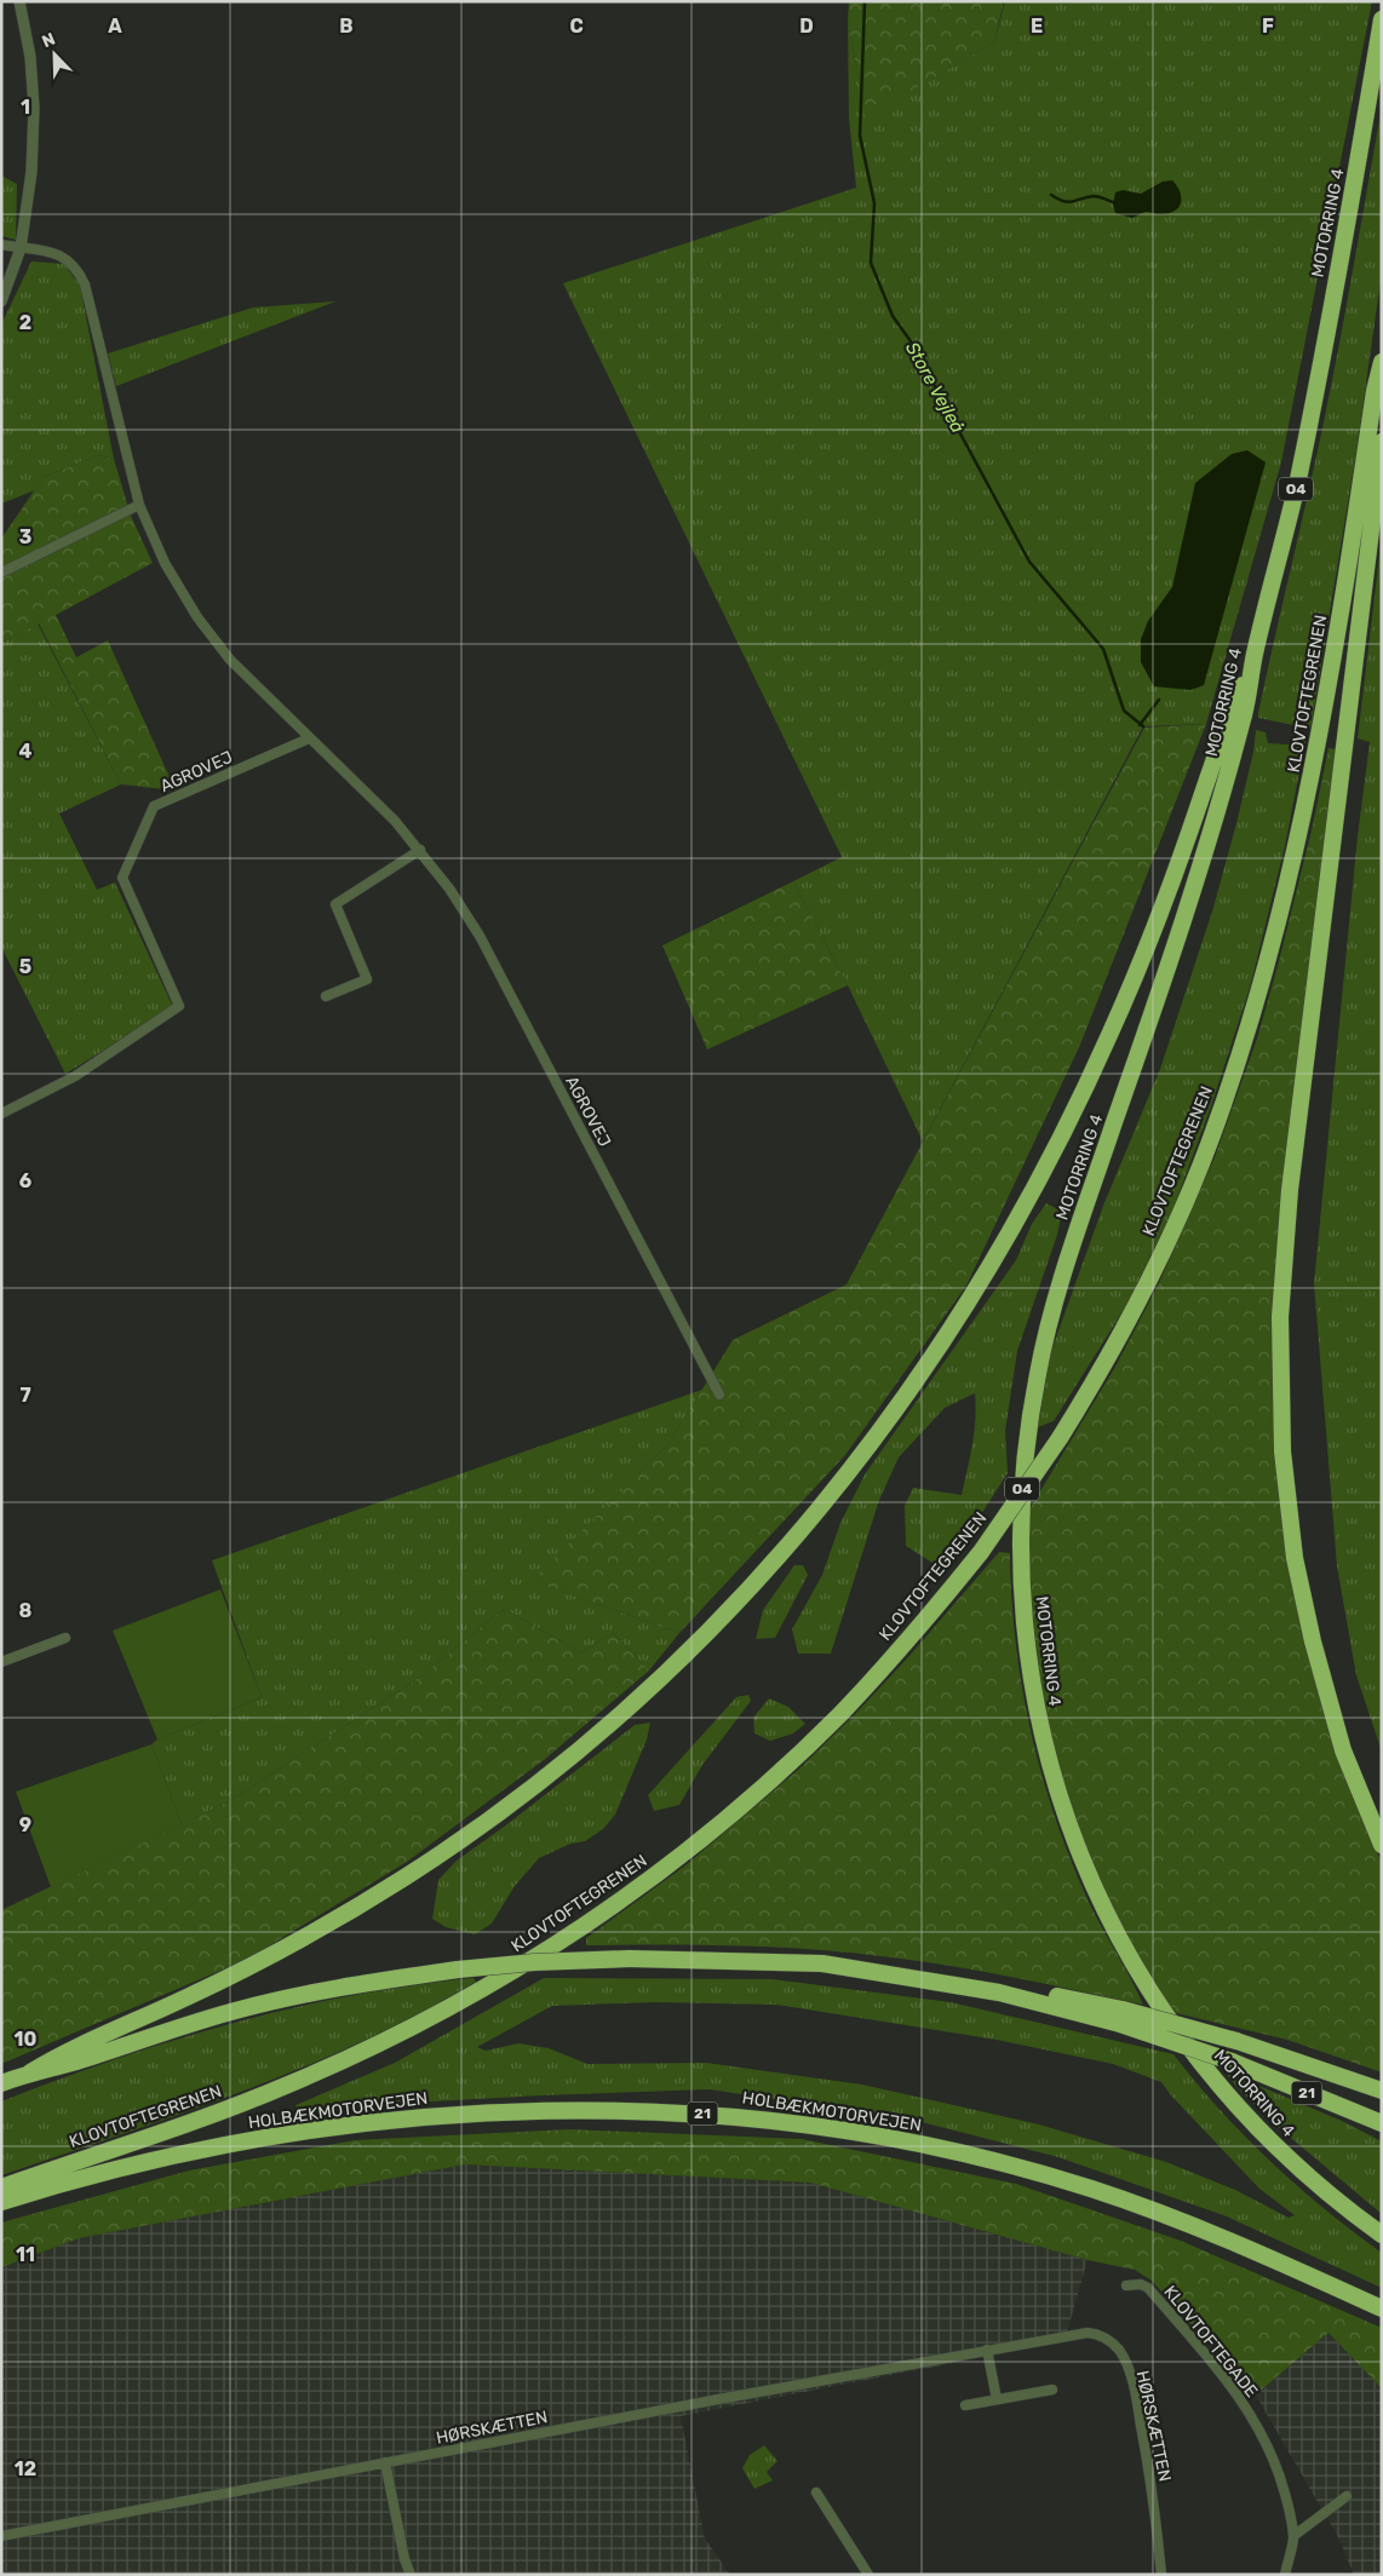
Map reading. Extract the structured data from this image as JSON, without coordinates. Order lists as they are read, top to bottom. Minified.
{"streets":{"highway":["MOTORRING 4","O4","KLOVTOFTEGRENEN","21","HOLBÆKMOTORVEJEN"],"street":["AGROVEJ","KLOVTOFTEGADE","HØRSKÆTTEN"]},"water":["Store Vejleå"],"north":"top left","grid":{"columns":["A","B","C","D","E","F"],"rows":["1","2","3","4","5","6","7","8","9","10","11","12"]}}
